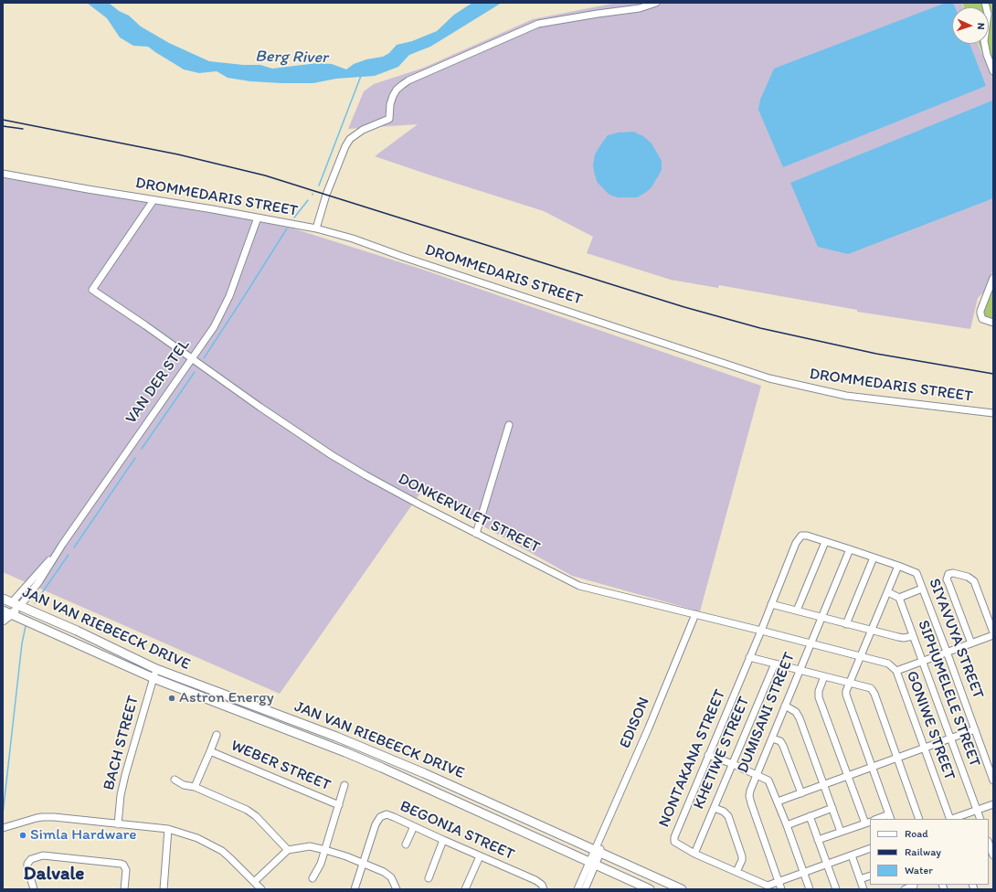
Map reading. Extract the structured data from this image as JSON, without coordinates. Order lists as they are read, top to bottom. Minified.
{"streets":{"main road":["VAN DER STEL","JAN VAN RIEBEECK DRIVE"],"street":["DROMMEDARIS STREET","DONKERVILET STREET","SIYAVUYA STREET","SIPHUMELELE STREET","DUMISANI STREET","EDISON","GONIWE STREET","BACH STREET","KHETIWE STREET","NONTAKANA STREET","WEBER STREET","BEGONIA STREET"]},"crossings":[["DROMMEDARIS STREET","VAN DER STEL"],["DROMMEDARIS STREET","DONKERVILET STREET"],["VAN DER STEL","DONKERVILET STREET"],["VAN DER STEL","JAN VAN RIEBEECK DRIVE"],["DONKERVILET STREET","SIYAVUYA STREET"],["DONKERVILET STREET","EDISON"],["DONKERVILET STREET","GONIWE STREET"],["DONKERVILET STREET","NONTAKANA STREET"],["JAN VAN RIEBEECK DRIVE","EDISON"],["JAN VAN RIEBEECK DRIVE","BACH STREET"],["SIYAVUYA STREET","DUMISANI STREET"],["SIYAVUYA STREET","GONIWE STREET"],["SIYAVUYA STREET","NONTAKANA STREET"],["DUMISANI STREET","GONIWE STREET"],["DUMISANI STREET","NONTAKANA STREET"],["GONIWE STREET","NONTAKANA STREET"],["KHETIWE STREET","NONTAKANA STREET"]],"districts":["Dalvale"],"water":["Berg River"],"places":["Astron Energy","Simla Hardware"],"legend":["Road","Railway","Water"],"north":"right"}
